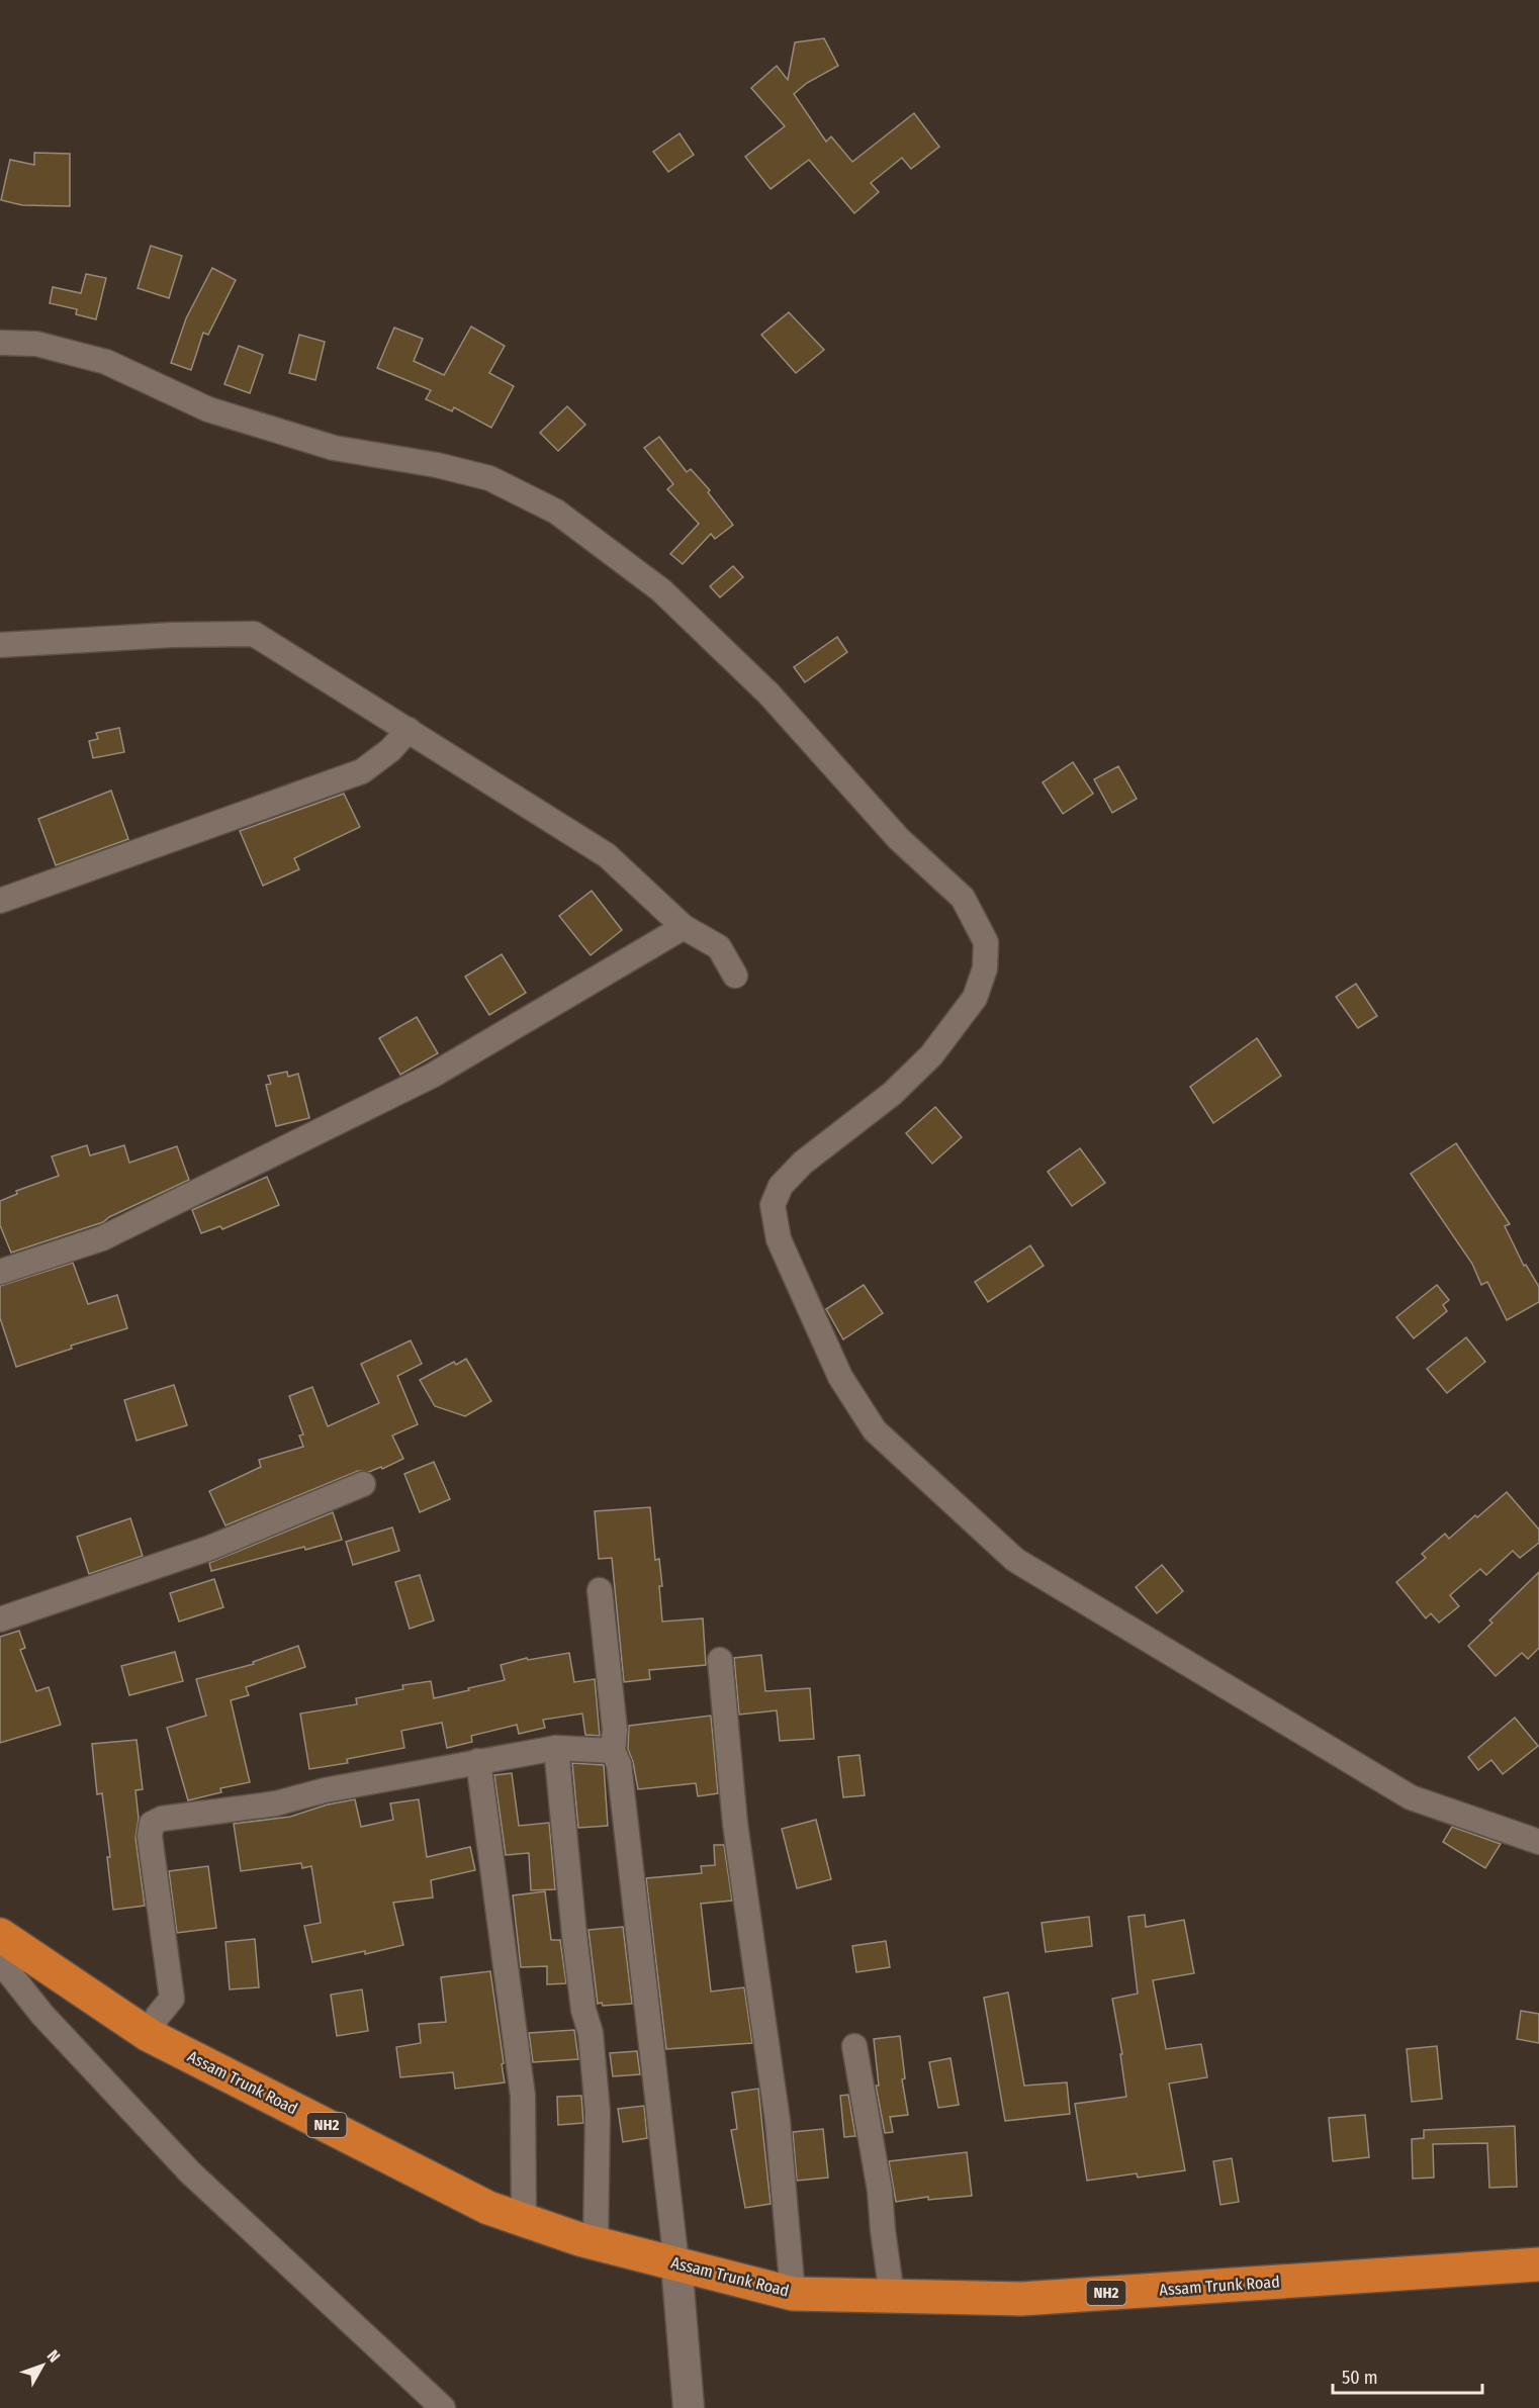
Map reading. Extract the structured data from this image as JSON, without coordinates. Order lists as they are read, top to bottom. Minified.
{"streets":{"highway":["Assam Trunk Road","NH2"]},"scale_bar":"50 m","north":"top right"}
